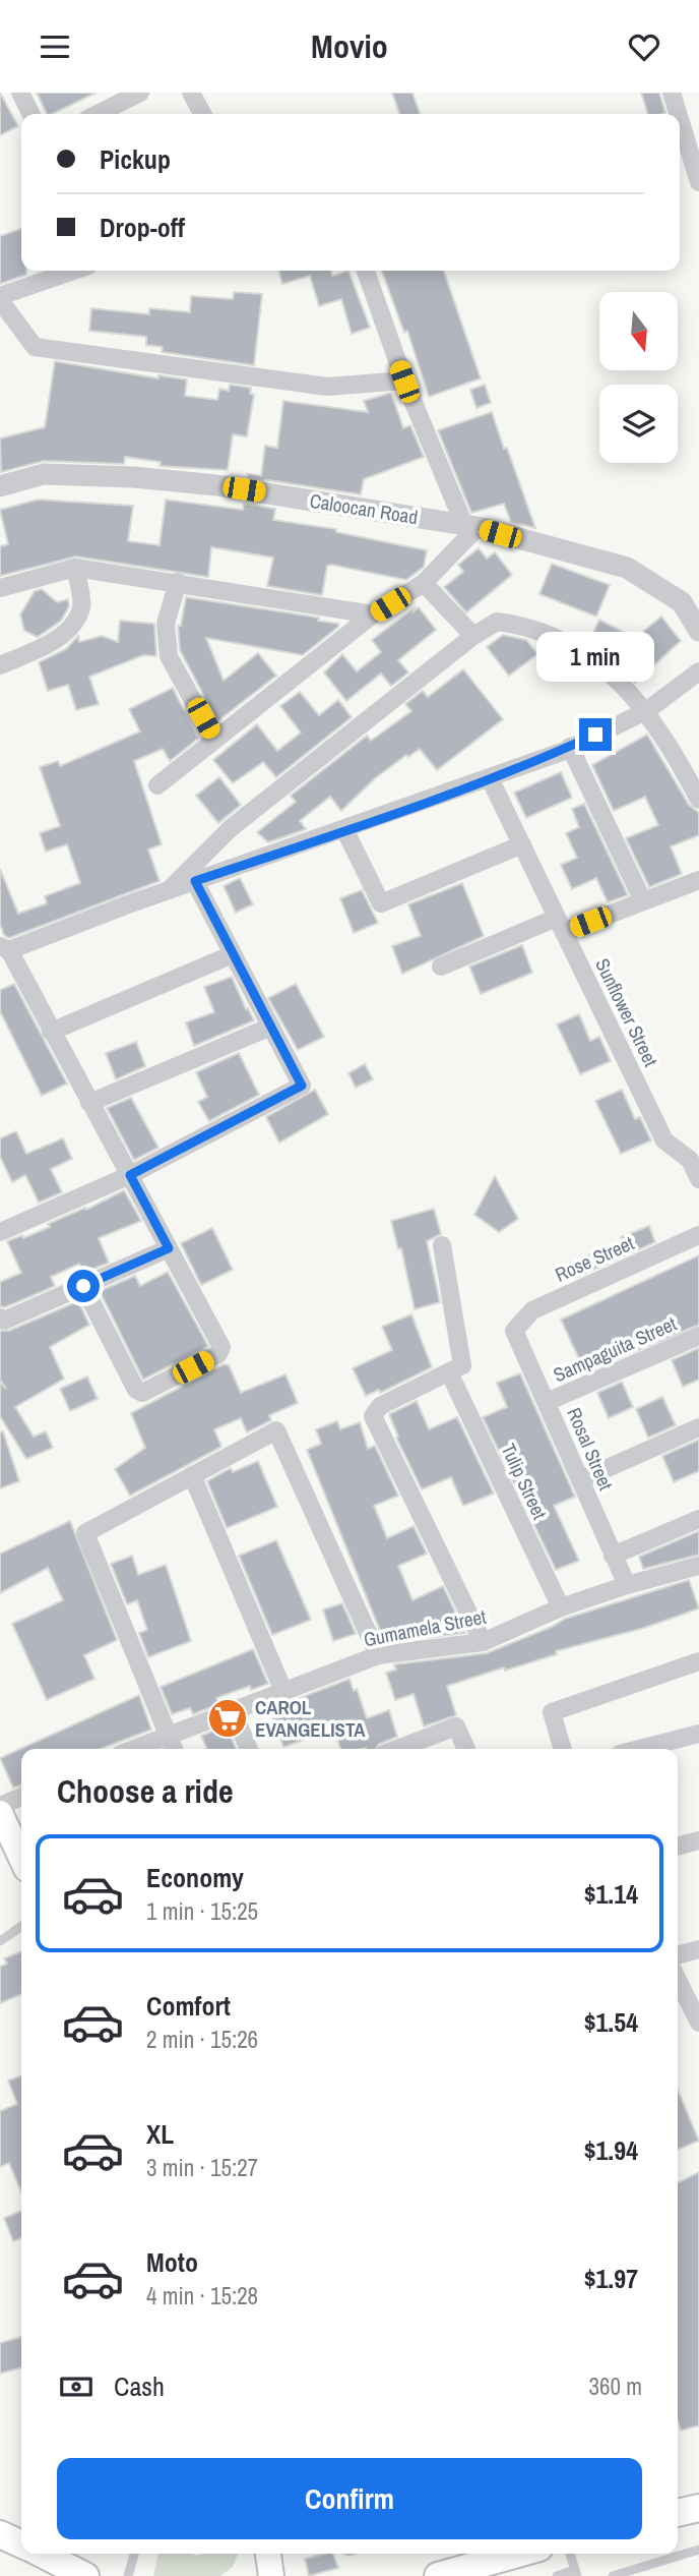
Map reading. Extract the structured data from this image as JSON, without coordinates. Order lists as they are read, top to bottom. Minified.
{"streets":{"street":["Caloocan Road","Sunflower Street","Rose Street","Sampaguita Street","Rosal Street","Tulip Street","Gumamela Street"]},"crossings":[["Rose Street","Rosal Street"],["Sampaguita Street","Rosal Street"],["Rosal Street","Gumamela Street"],["Tulip Street","Gumamela Street"]],"places":{"supermarket":["CAROL EVANGELISTA"]},"north":"bottom","page":{"header":"Movio","banner":["Pickup","Drop-off"],"bubble":"1 min","heading":"Choose a ride","list":[{"name":"Economy","note":"1 min · 15:25","value":"$1.14"},{"name":"Comfort","note":"2 min · 15:26","value":"$1.54"},{"name":"XL","note":"3 min · 15:27","value":"$1.94"},{"name":"Moto","note":"4 min · 15:28","value":"$1.97"}],"pay":["Cash","360 m"],"buttons":"Confirm"}}
